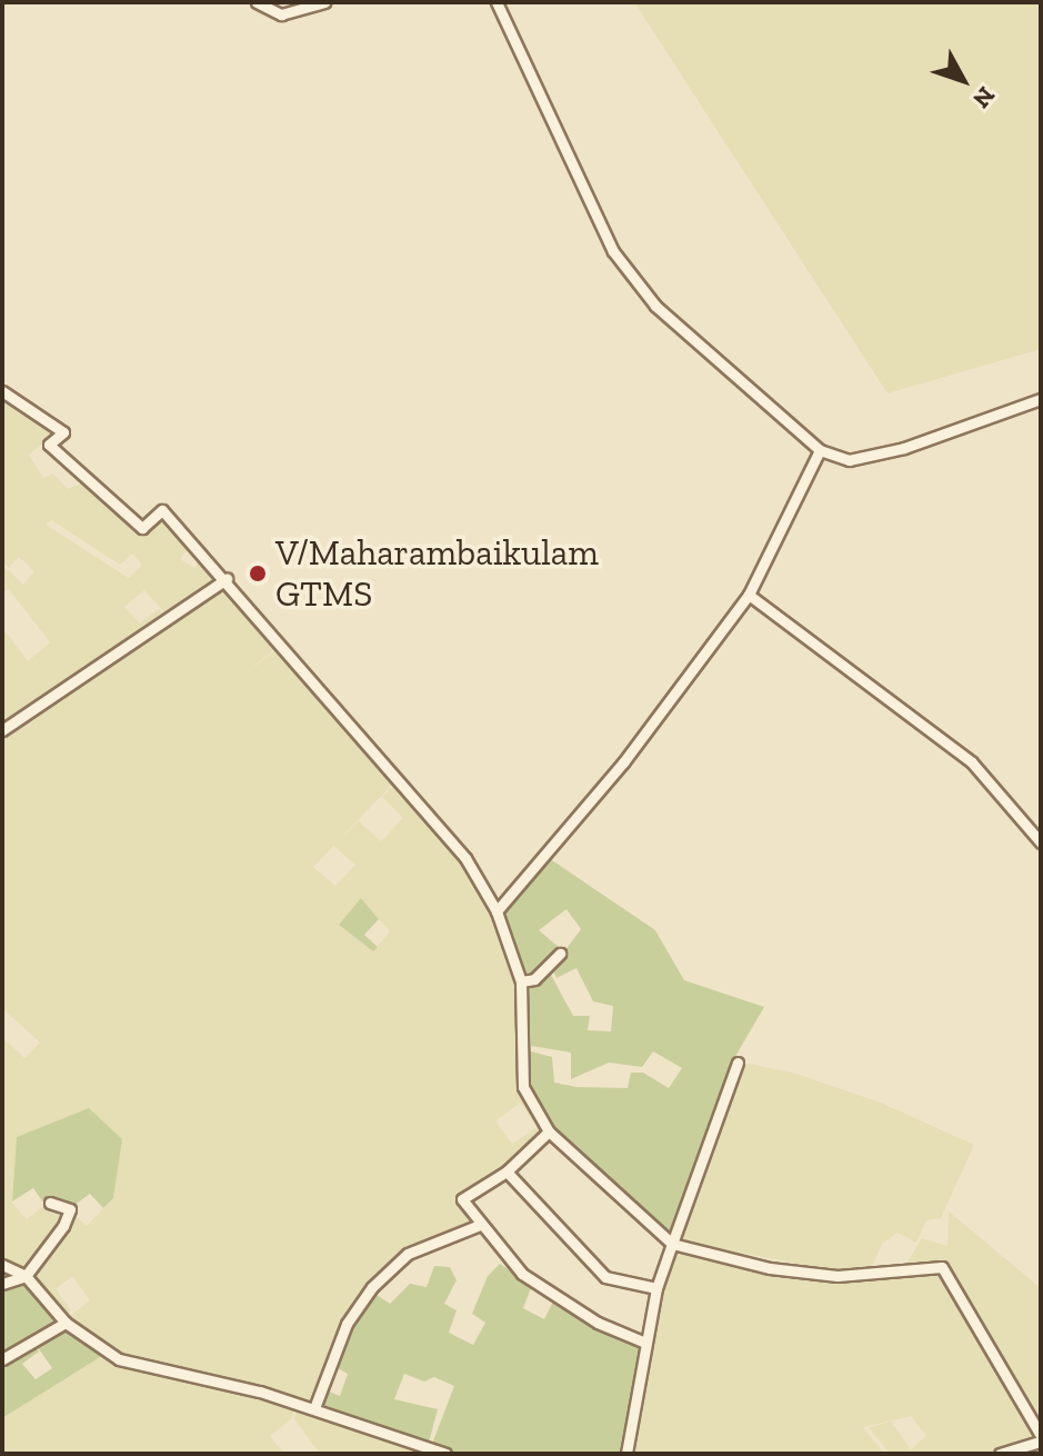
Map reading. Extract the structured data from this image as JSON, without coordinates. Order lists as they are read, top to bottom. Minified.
{"places":["V/Maharambaikulam GTMS"],"north":"bottom right"}
